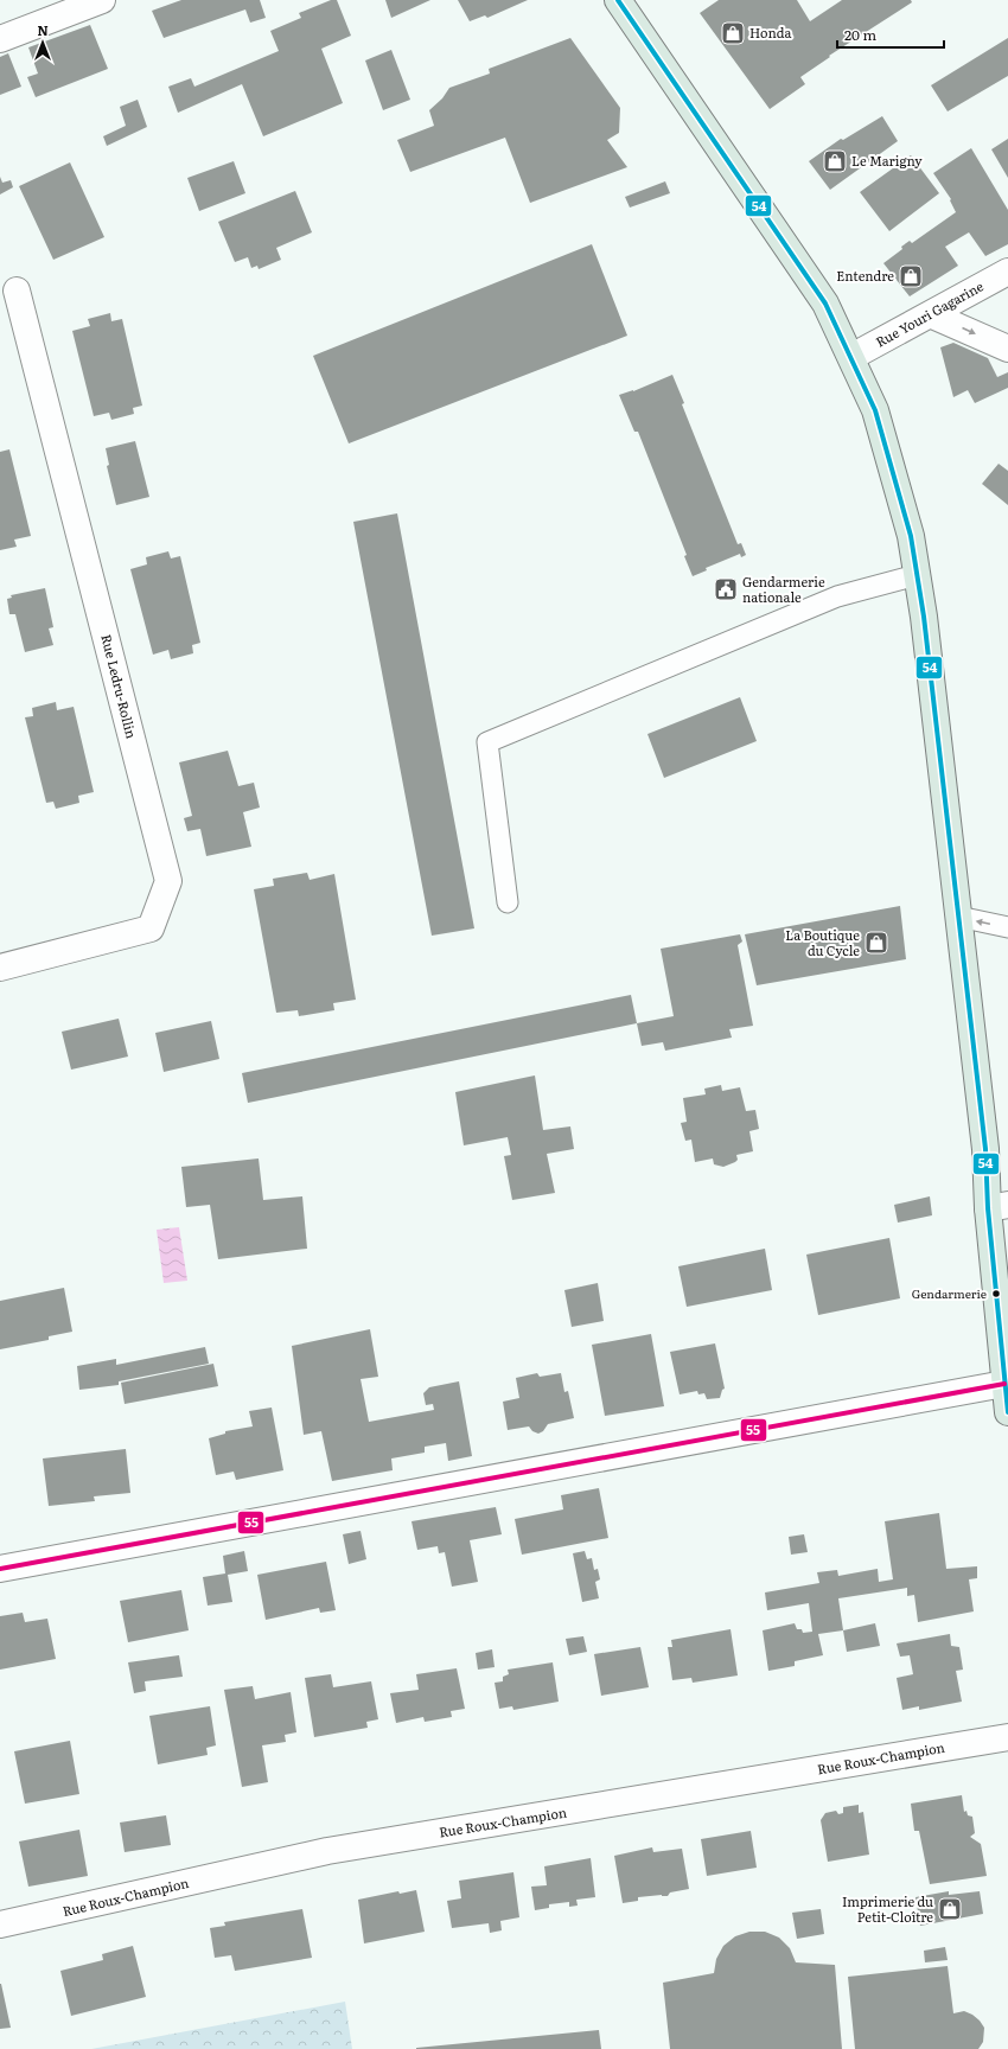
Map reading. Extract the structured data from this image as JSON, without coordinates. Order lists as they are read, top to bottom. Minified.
{"streets":{"street":["Rue Youri Gagarine","Rue Ledru-Rollin","Rue Roux-Champion"]},"places":{"shop":["Honda","Le Marigny","Entendre","La Boutique du Cycle","Imprimerie du Petit-Cloître"],"public building":["Gendarmerie nationale"],"other":["Gendarmerie"]},"lines":["transit line 54","transit line 55"],"scale_bar":"20 m","north":"top"}
